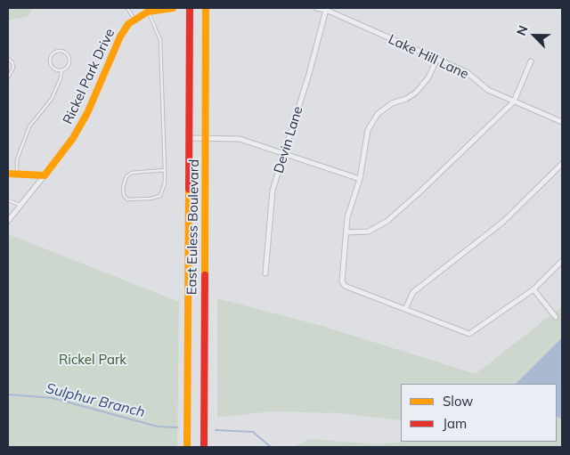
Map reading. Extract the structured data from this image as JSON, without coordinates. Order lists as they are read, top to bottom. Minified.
{"streets":{"main road":["Rickel Park Drive","East Euless Boulevard"],"street":["Lake Hill Lane","Devin Lane"]},"crossings":[["Lake Hill Lane","Devin Lane"]],"water":["Sulphur Branch"],"parks":["Rickel Park"],"legend":["Slow","Jam"],"north":"top left"}
